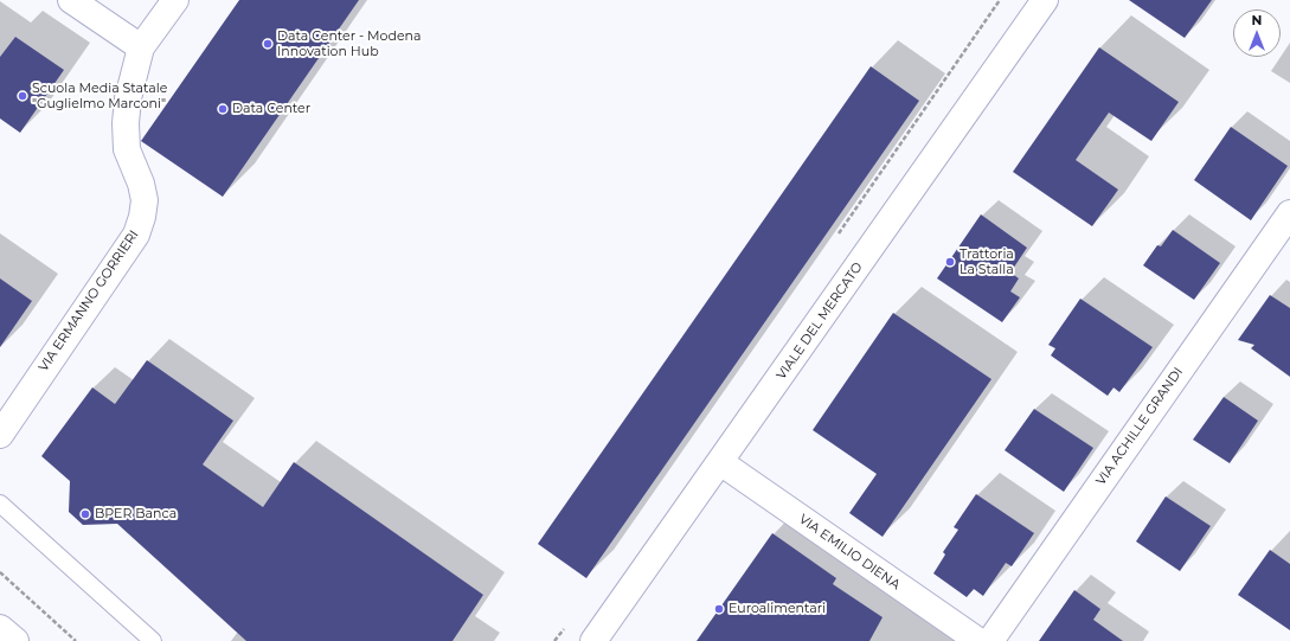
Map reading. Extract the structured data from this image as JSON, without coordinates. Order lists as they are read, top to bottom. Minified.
{"streets":{"street":["VIA ERMANNO GORRIERI","VIALE DEL MERCATO","VIA ACHILLE GRANDI","VIA EMILIO DIENA"]},"crossings":[["VIALE DEL MERCATO","VIA EMILIO DIENA"]],"places":["Data Center - Modena Innovation Hub","Scuola Media Statale \"Guglielmo Marconi\"","Data Center","Trattoria La Stalla","BPER Banca","Euroalimentari"],"north":"top"}
